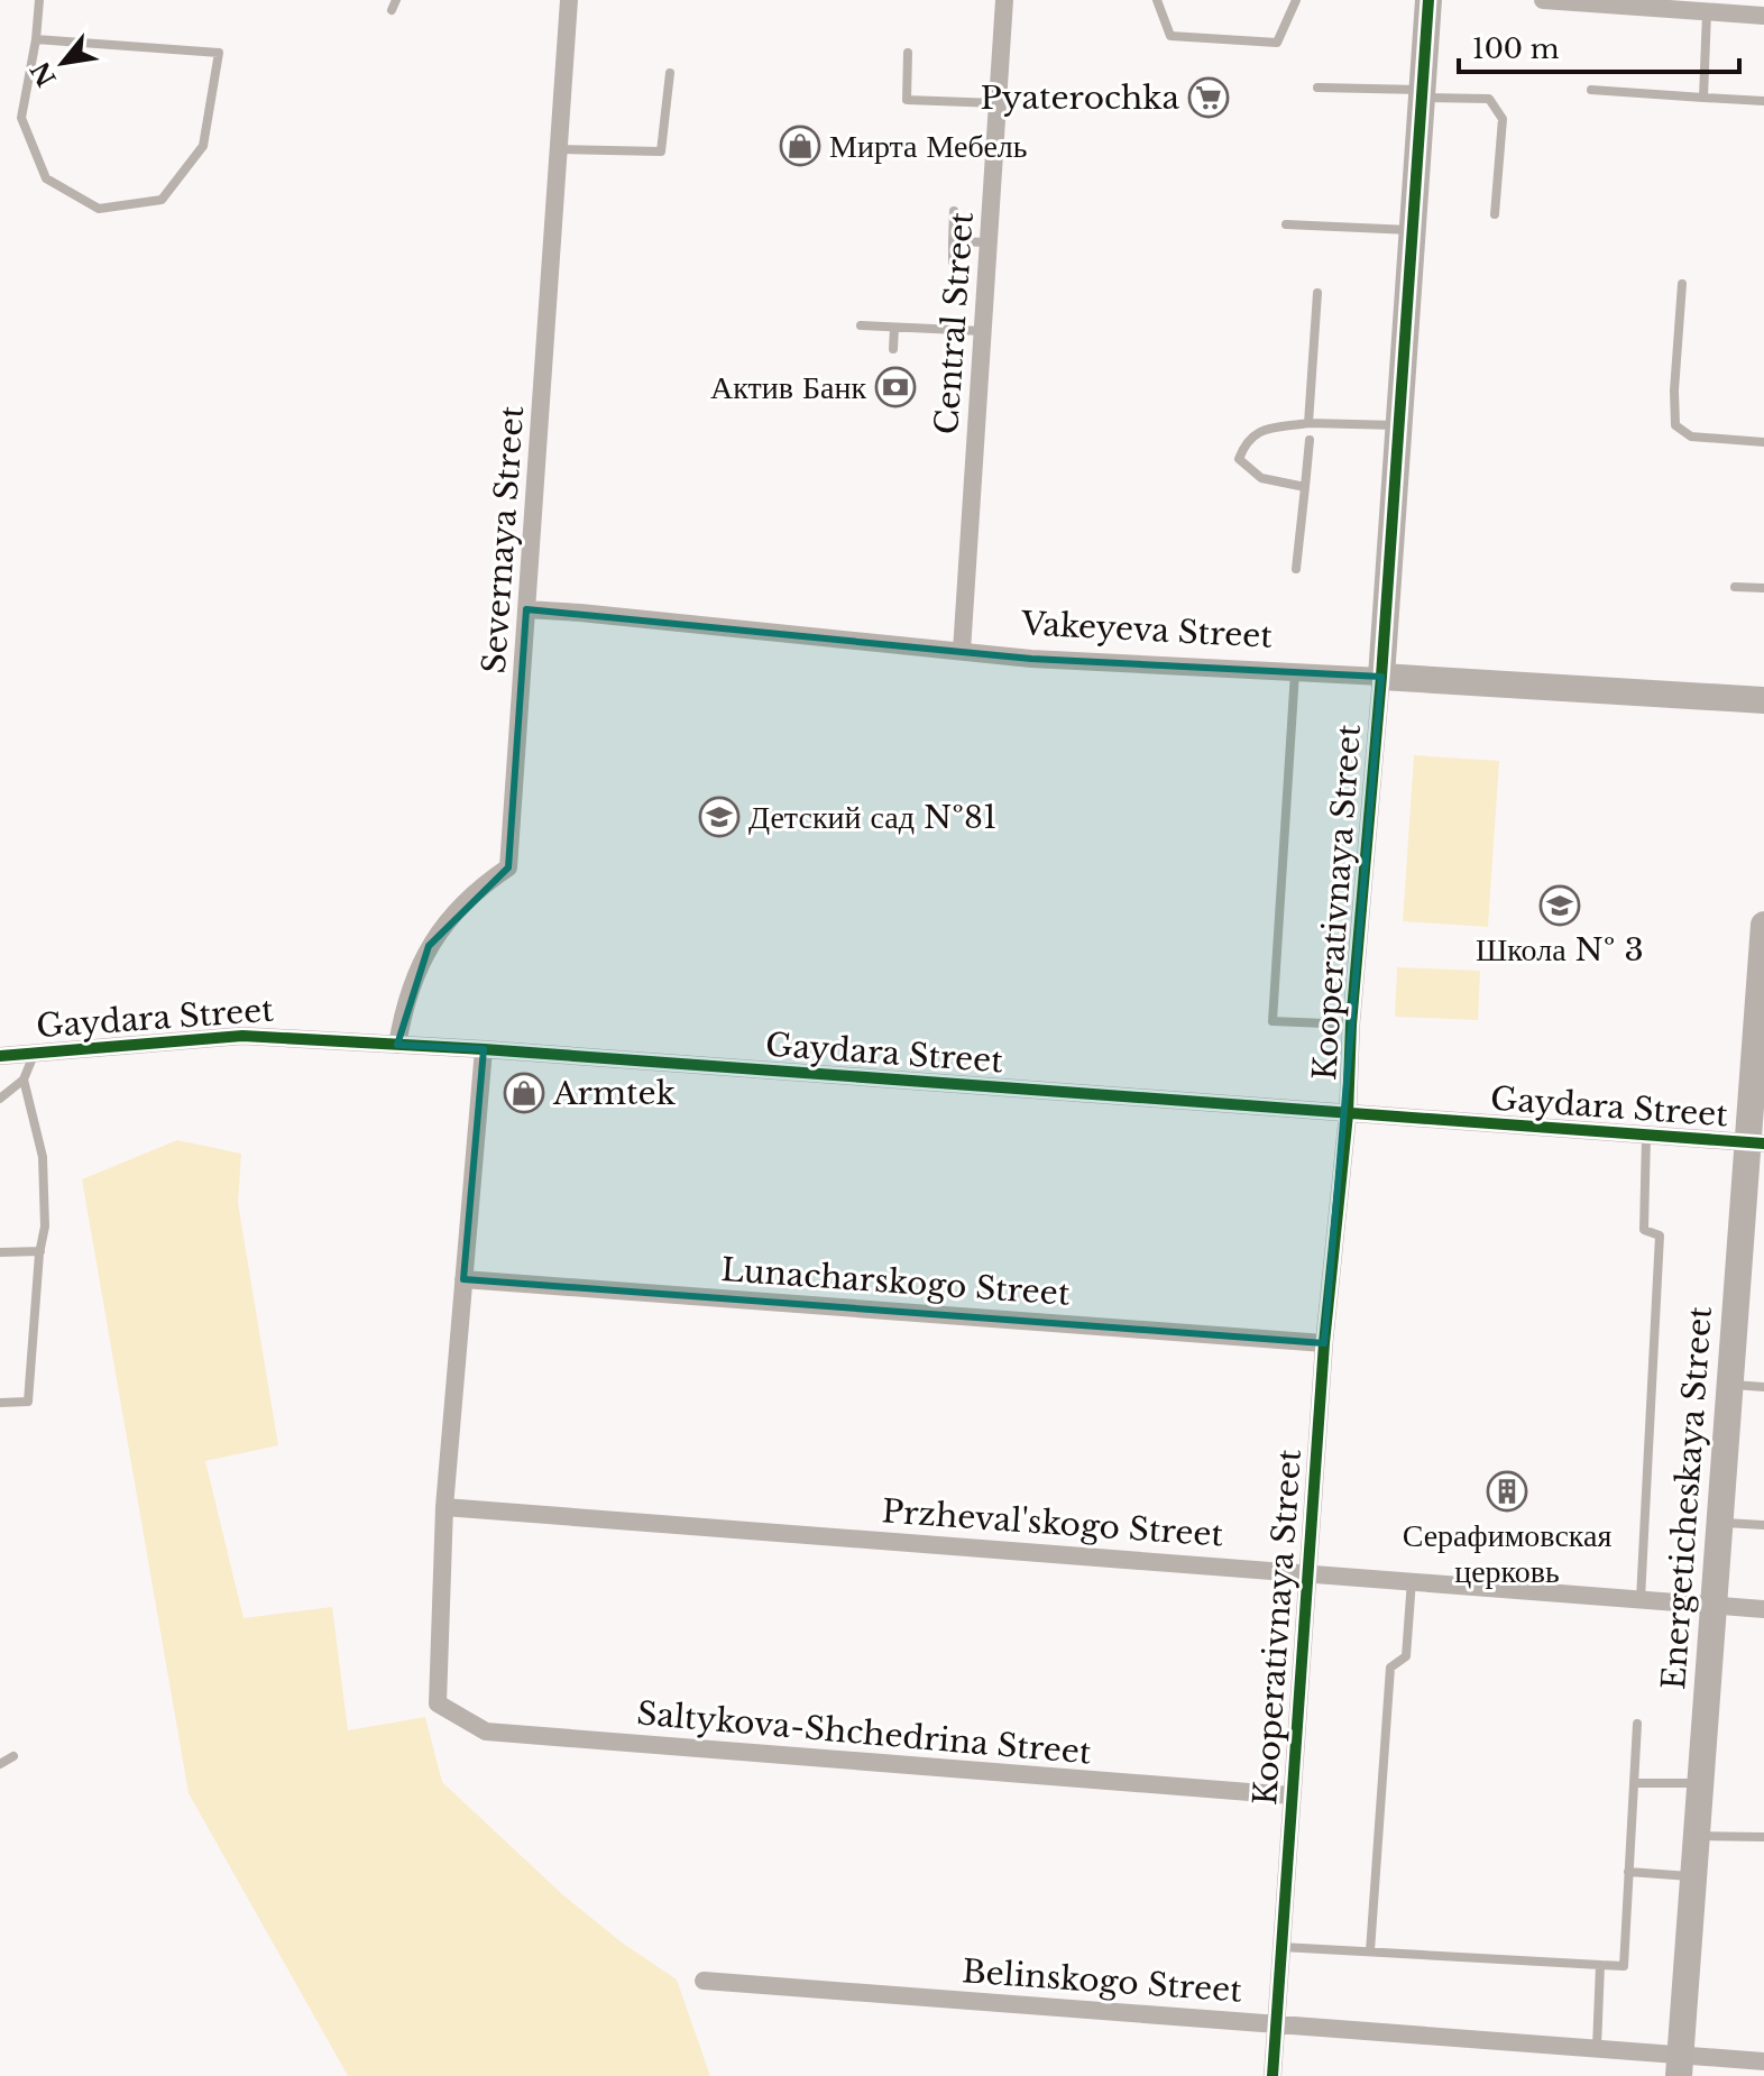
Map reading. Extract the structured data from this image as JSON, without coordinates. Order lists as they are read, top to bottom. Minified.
{"streets":{"street":["Central Street","Severnaya Street","Vakeyeva Street","Kooperativnaya Street","Gaydara Street","Lunacharskogo Street","Energeticheskaya Street","Przheval'skogo Street","Saltykova-Shchedrina Street","Belinskogo Street"]},"crossings":[["Central Street","Vakeyeva Street"],["Severnaya Street","Vakeyeva Street"],["Severnaya Street","Gaydara Street"],["Vakeyeva Street","Kooperativnaya Street"],["Kooperativnaya Street","Gaydara Street"],["Kooperativnaya Street","Lunacharskogo Street"],["Kooperativnaya Street","Przheval'skogo Street"],["Kooperativnaya Street","Saltykova-Shchedrina Street"],["Kooperativnaya Street","Belinskogo Street"],["Gaydara Street","Energeticheskaya Street"],["Energeticheskaya Street","Przheval'skogo Street"],["Energeticheskaya Street","Belinskogo Street"],["Przheval'skogo Street","Saltykova-Shchedrina Street"]],"places":{"supermarket":["Pyaterochka"],"shop":["Мирта Мебель","Armtek"],"bank":["Актив Банк"],"school or university":["Детский сад №81","Школа № 3"],"building":["Серафимовская церковь"]},"scale_bar":"100 m","north":"bottom left"}
